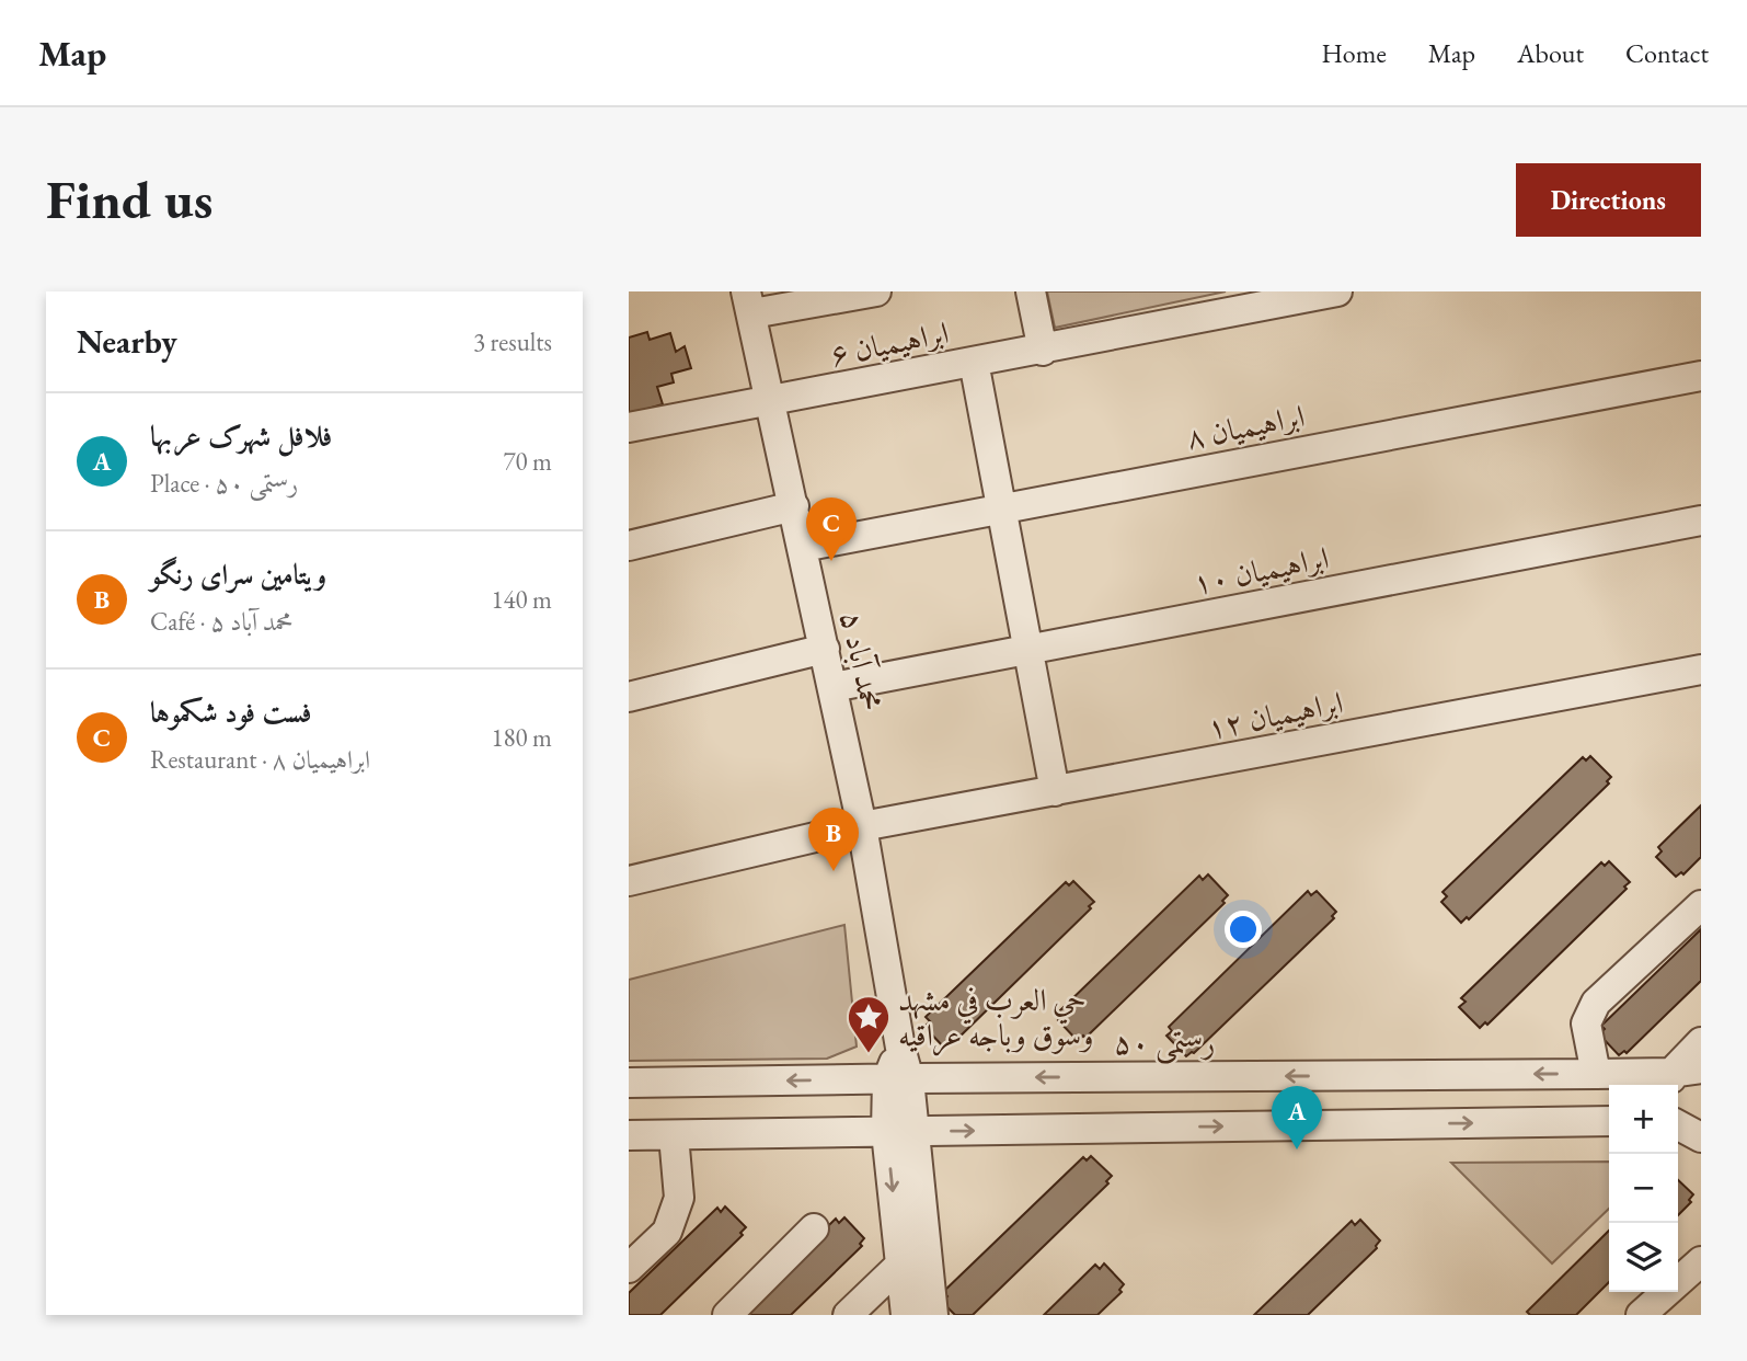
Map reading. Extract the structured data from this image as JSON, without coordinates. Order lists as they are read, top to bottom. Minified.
{"streets":{"street":["ابراهیمیان ۶","ابراهیمیان ۸","ابراهیمیان ۱۰","محمد آباد ۵","ابراهیمیان ۱۲","رستمی ۵۰"]},"crossings":[["ابراهیمیان ۶","محمد آباد ۵"],["ابراهیمیان ۸","محمد آباد ۵"],["ابراهیمیان ۱۰","محمد آباد ۵"],["محمد آباد ۵","ابراهیمیان ۱۲"],["محمد آباد ۵","رستمی ۵۰"]],"places":{"place":["حي العرب في مشهد وسوق وباجه عراقيه"]},"page":{"header":"Map","nav":["Home","Map","About","Contact"],"buttons":"Directions","title":"Find us","heading":["Nearby","3 results"],"list":[{"mark":"A","name":"فلافل شهرک عربها","note":"Place · رستمی ۵۰","value":"70 m"},{"mark":"B","name":"ویتامین سرای رنگو","note":"Café · محمد آباد ۵","value":"140 m"},{"mark":"C","name":"فست فود شکموها","note":"Restaurant · ابراهیمیان ۸","value":"180 m"}],"pins":["C","B","A"],"map_buttons":["+","−"]}}
